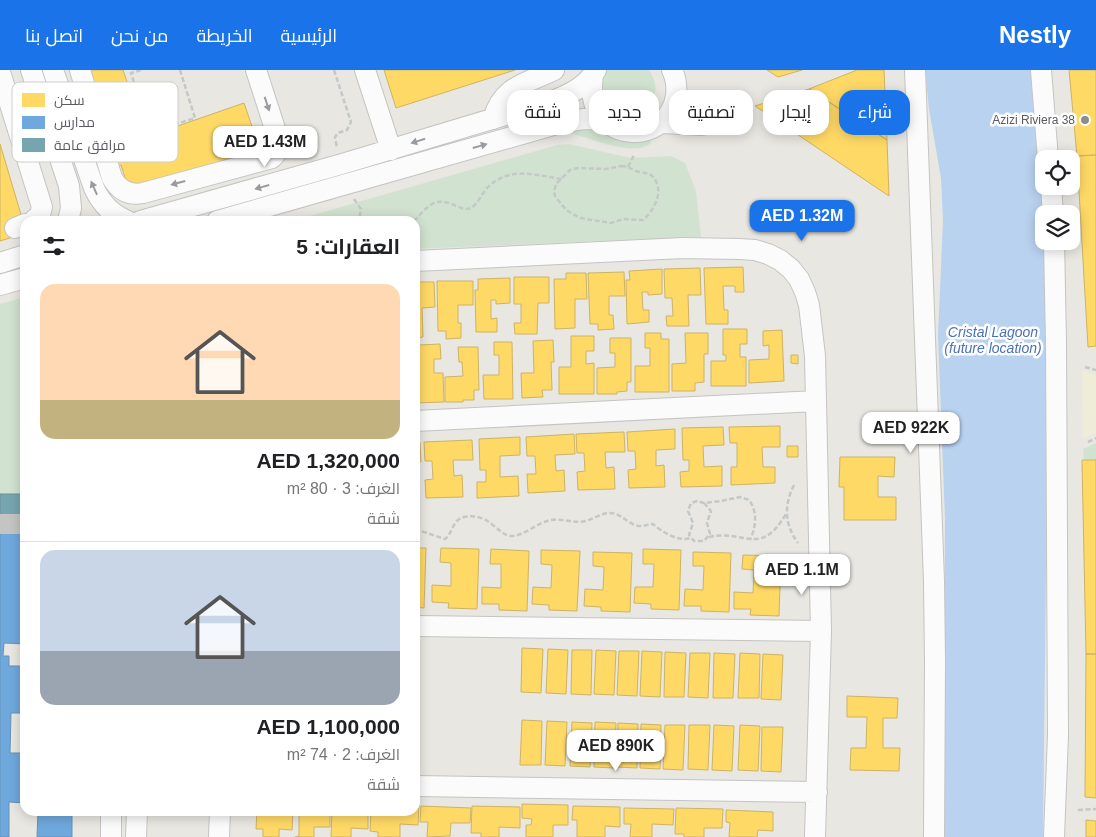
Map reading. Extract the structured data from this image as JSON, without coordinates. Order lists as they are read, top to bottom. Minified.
{"water":["Cristal Lagoon (future location)"],"places":["Azizi Riviera 38"],"legend":["سكن","مدارس","مرافق عامة"],"page":{"header":"Nestly","nav":["الرئيسية","الخريطة","من نحن","اتصل بنا"],"chip":["شراء","إيجار","تصفية","جديد","شقة"],"price":["AED 1.43M","AED 1.32M","AED 922K","AED 1.1M","AED 890K"],"heading":"العقارات: 5","list":[{"name":"AED 1,320,000","note":"الغرف: 3 · 80 m² · شقة"},{"name":"AED 1,100,000","note":"الغرف: 2 · 74 m² · شقة"}]}}
